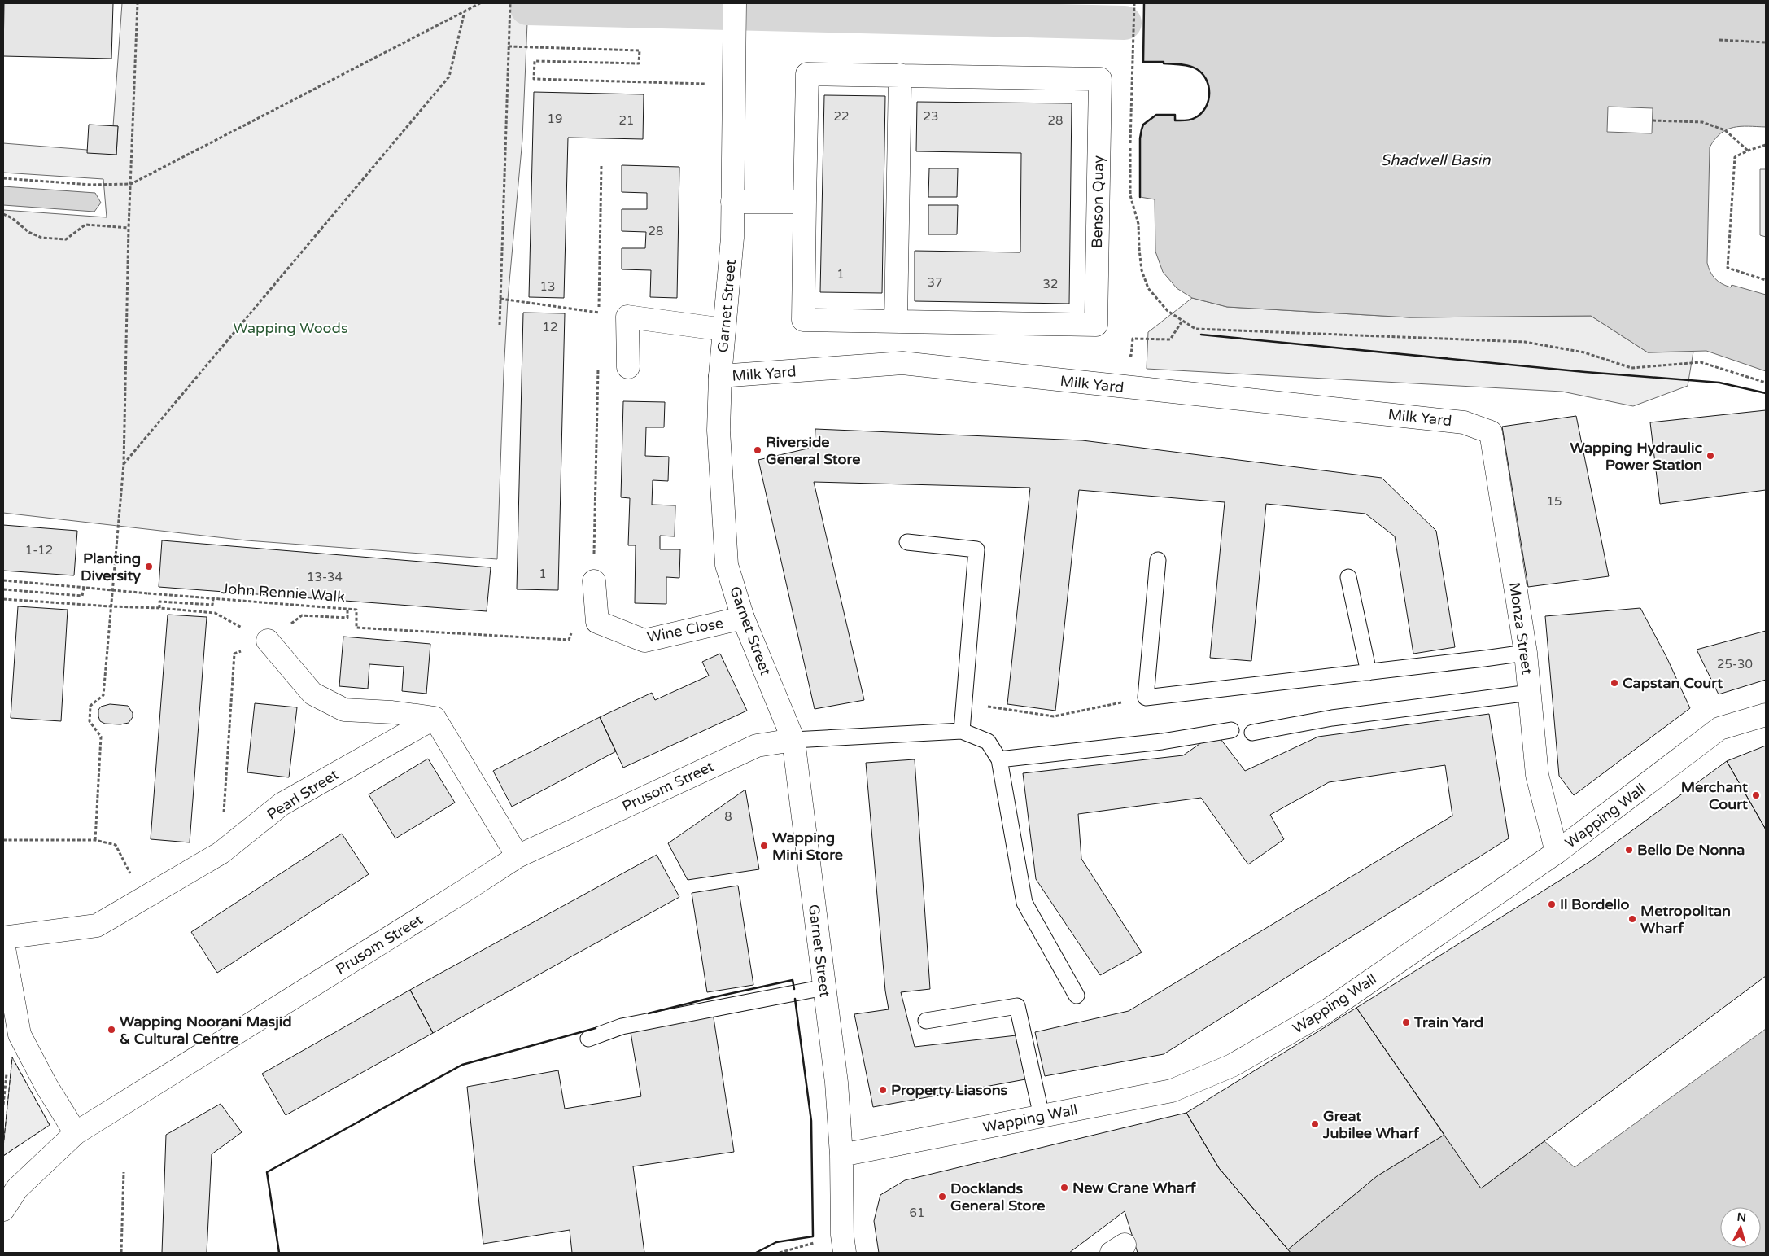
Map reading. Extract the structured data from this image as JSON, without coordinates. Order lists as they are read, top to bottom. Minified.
{"streets":{"street":["Benson Quay","Garnet Street","Milk Yard","Monza Street","Wine Close","Prusom Street","Pearl Street","Wapping Wall"],"path":["John Rennie Walk"]},"crossings":[["Garnet Street","Milk Yard"],["Garnet Street","Wine Close"],["Garnet Street","Prusom Street"],["Garnet Street","Wapping Wall"],["Milk Yard","Monza Street"],["Monza Street","Wapping Wall"]],"water":["Shadwell Basin"],"parks":["Wapping Woods"],"places":["Riverside General Store","Wapping Hydraulic Power Station","Planting Diversity","Capstan Court","Merchant Court","Wapping Mini Store","Bello De Nonna","Il Bordello","Metropolitan Wharf","Train Yard","Wapping Noorani Masjid & Cultural Centre","Property Liasons","Great Jubilee Wharf","New Crane Wharf","Docklands General Store"],"house_numbers":["22","23","19","21","28","28","1","37","32","13","12","15","1-12","1","13-34","25-30","8","61"],"north":"top"}
